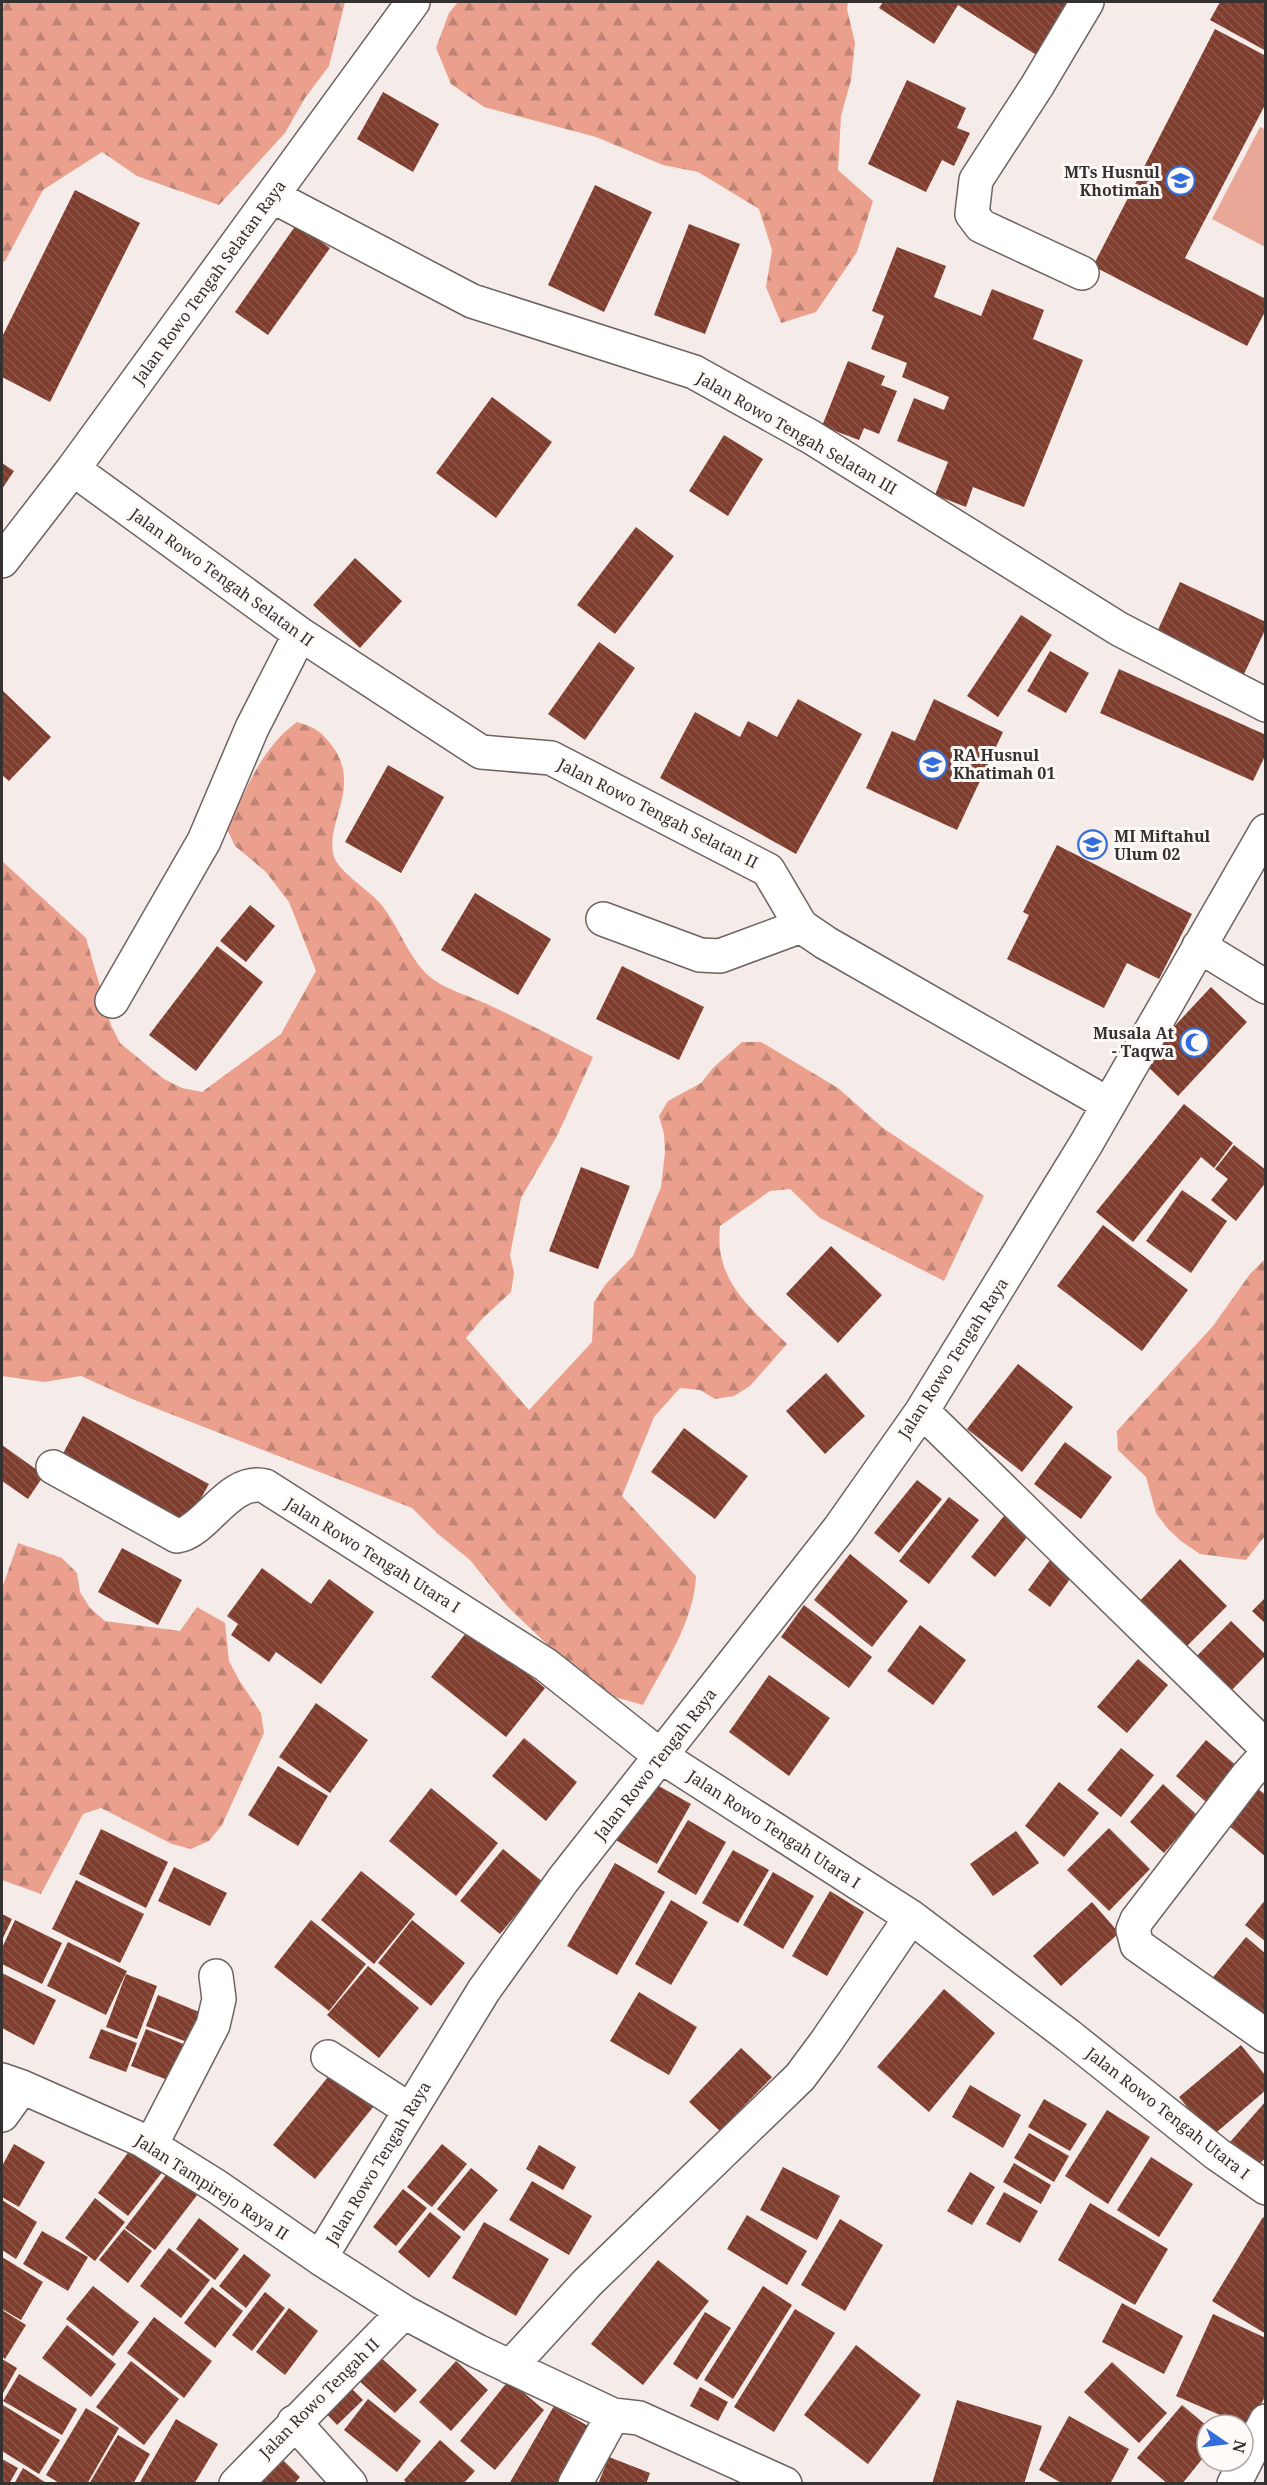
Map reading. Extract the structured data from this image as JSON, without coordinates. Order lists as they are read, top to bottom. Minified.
{"streets":{"street":["Jalan Rowo Tengah Selatan Raya","Jalan Rowo Tengah Selatan III","Jalan Rowo Tengah Selatan II","Jalan Rowo Tengah Raya","Jalan Rowo Tengah Utara I","Jalan Tampirejo Raya II","Jalan Rowo Tengah II"]},"crossings":[["Jalan Rowo Tengah Selatan Raya","Jalan Rowo Tengah Selatan III"],["Jalan Rowo Tengah Selatan Raya","Jalan Rowo Tengah Selatan II"],["Jalan Rowo Tengah Selatan II","Jalan Rowo Tengah Raya"],["Jalan Rowo Tengah Raya","Jalan Rowo Tengah Utara I"],["Jalan Rowo Tengah Raya","Jalan Tampirejo Raya II"],["Jalan Rowo Tengah Raya","Jalan Rowo Tengah II"]],"places":{"school or university":["MTs Husnul Khotimah","RA Husnul Khatimah 01","MI Miftahul Ulum 02"],"mosque":["Musala At - Taqwa"]},"north":"right"}
